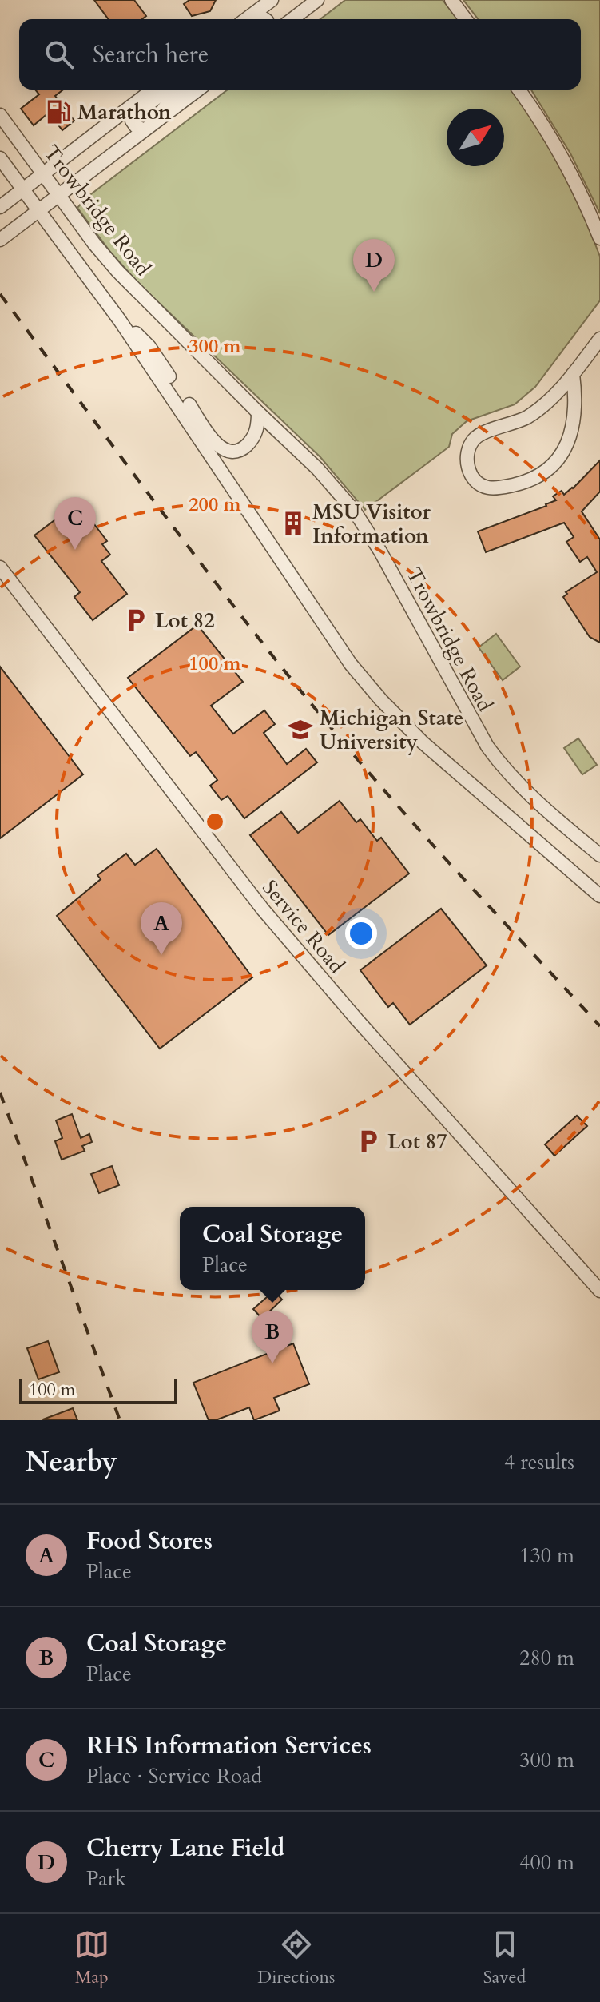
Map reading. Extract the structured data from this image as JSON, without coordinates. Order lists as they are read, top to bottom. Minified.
{"streets":{"street":["Trowbridge Road","Service Road"]},"places":{"fuel station":["Marathon"],"building":["MSU Visitor Information"],"parking":["Lot 82","Lot 87"],"school or university":["Michigan State University"]},"scale_bar":"100 m","north":"top right","page":{"search":"Search here","pins":["D","C","A","B"],"popup":["Coal Storage","Place"],"scale":"100 m","heading":["Nearby","4 results"],"list":[{"mark":"A","name":"Food Stores","note":"Place","value":"130 m"},{"mark":"B","name":"Coal Storage","note":"Place","value":"280 m"},{"mark":"C","name":"RHS Information Services","note":"Place · Service Road","value":"300 m"},{"mark":"D","name":"Cherry Lane Field","note":"Park","value":"400 m"}],"nav":["Map","Directions","Saved"]},"rings":["300 m","200 m","100 m"]}
